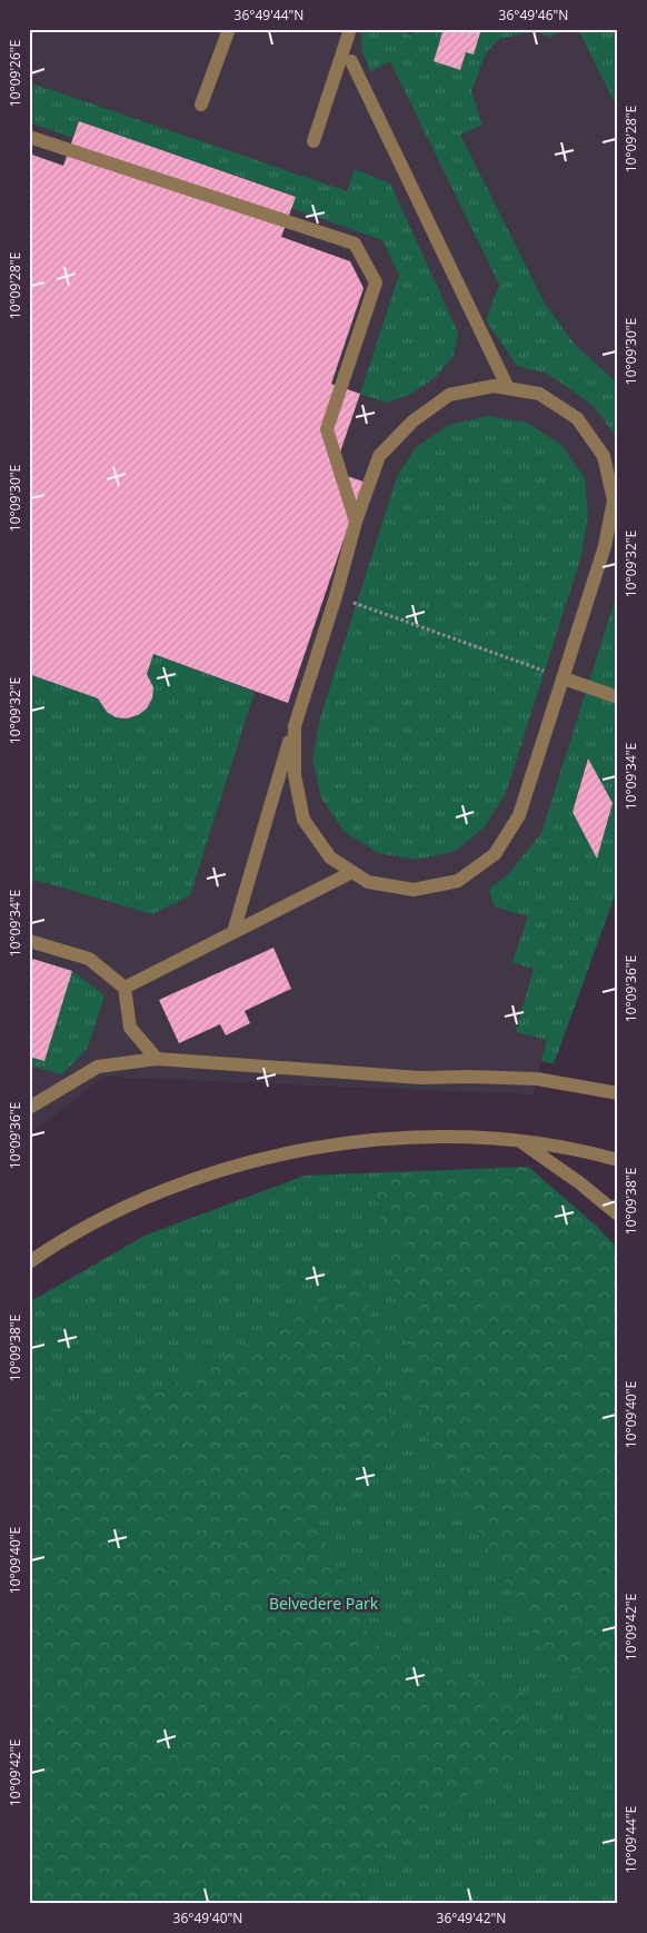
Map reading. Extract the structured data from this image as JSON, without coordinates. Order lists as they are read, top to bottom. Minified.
{"parks":["Belvedere Park"],"coordinates":["36°49'44\"N","36°49'46\"N","10°09'26\"E","10°09'28\"E","10°09'30\"E","10°09'32\"E","10°09'34\"E","10°09'36\"E","10°09'38\"E","10°09'40\"E","10°09'42\"E","10°09'44\"E","36°49'40\"N","36°49'42\"N"]}
